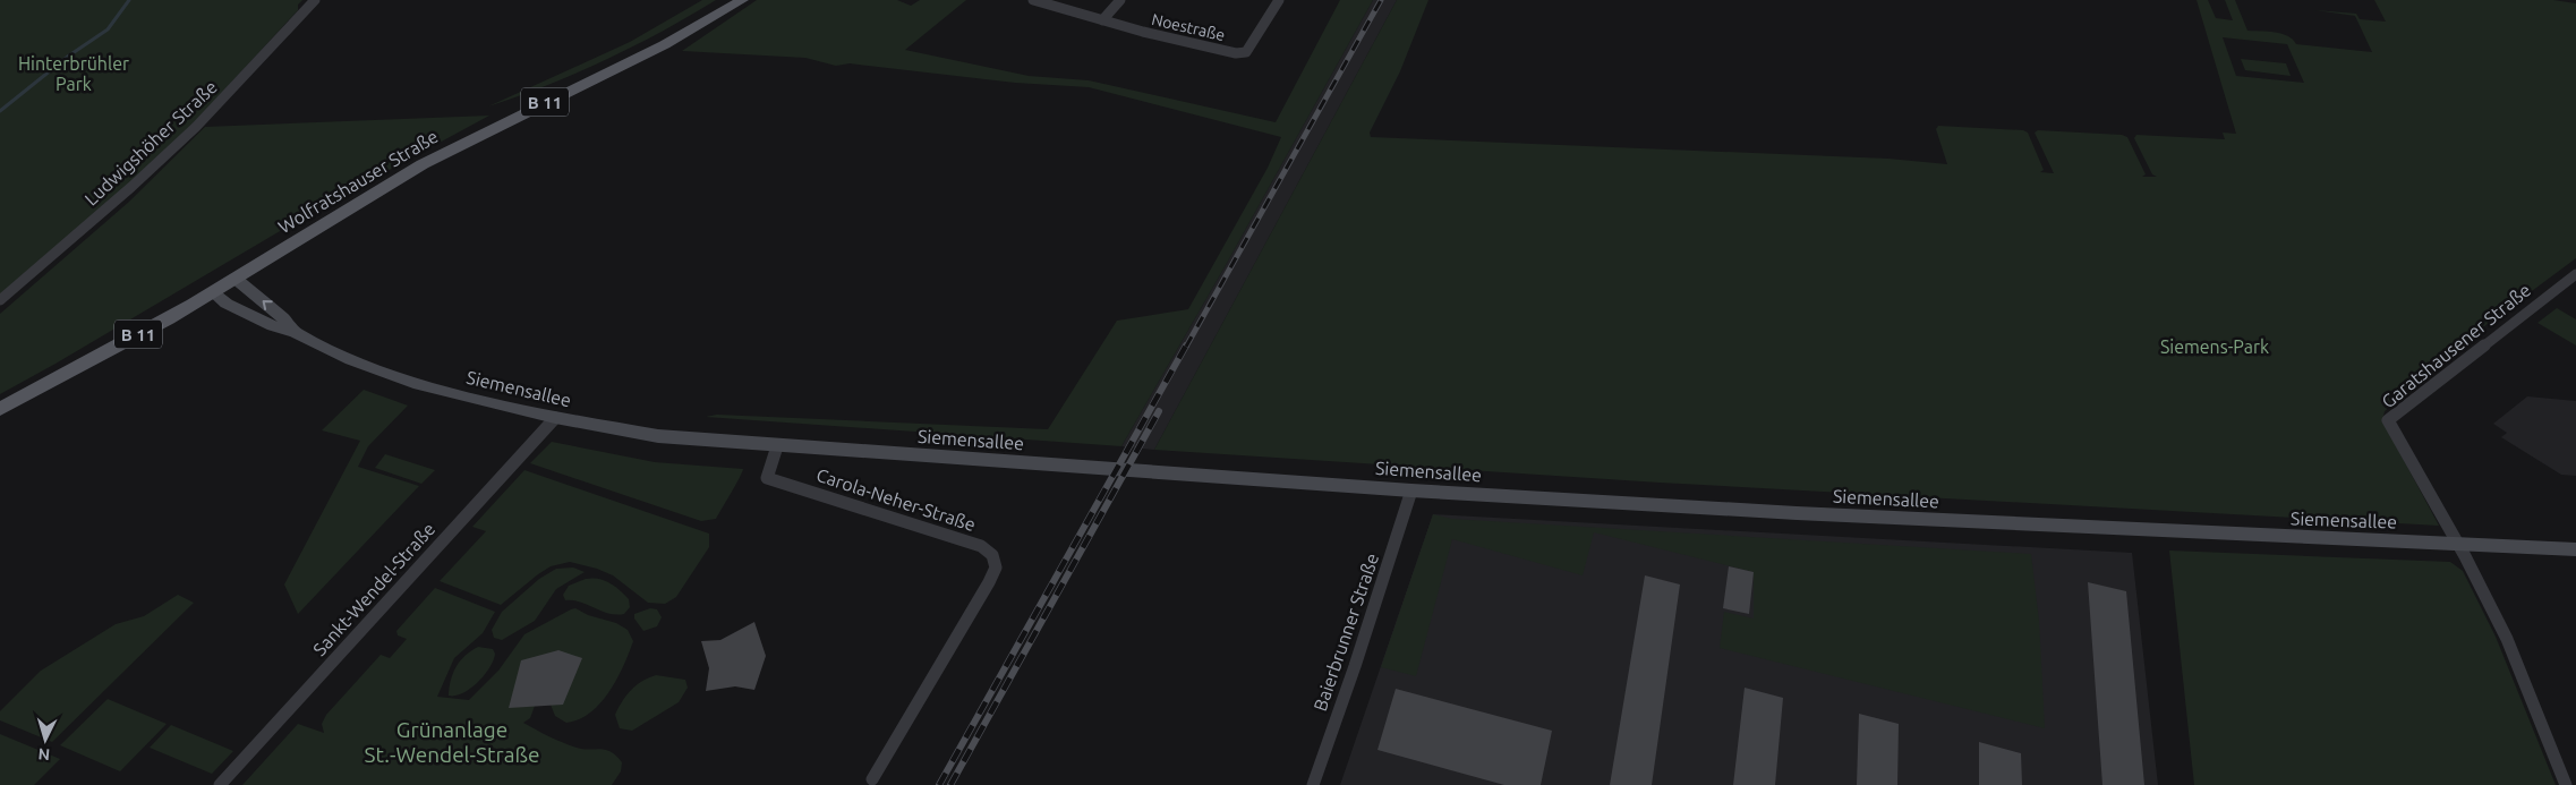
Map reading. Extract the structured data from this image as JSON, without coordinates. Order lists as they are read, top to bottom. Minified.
{"streets":{"main road":["B 11","Wolfratshauser Straße","Siemensallee"],"street":["Noestraße","Ludwigshöher Straße","Garatshausener Straße","Carola-Neher-Straße","Sankt-Wendel-Straße","Baierbrunner Straße"]},"crossings":[["Wolfratshauser Straße","Siemensallee"],["Garatshausener Straße","Siemensallee"],["Siemensallee","Carola-Neher-Straße"],["Siemensallee","Sankt-Wendel-Straße"],["Siemensallee","Baierbrunner Straße"]],"parks":["Hinterbrühler Park","Siemens-Park","Grünanlage St.-Wendel-Straße"],"north":"bottom"}
